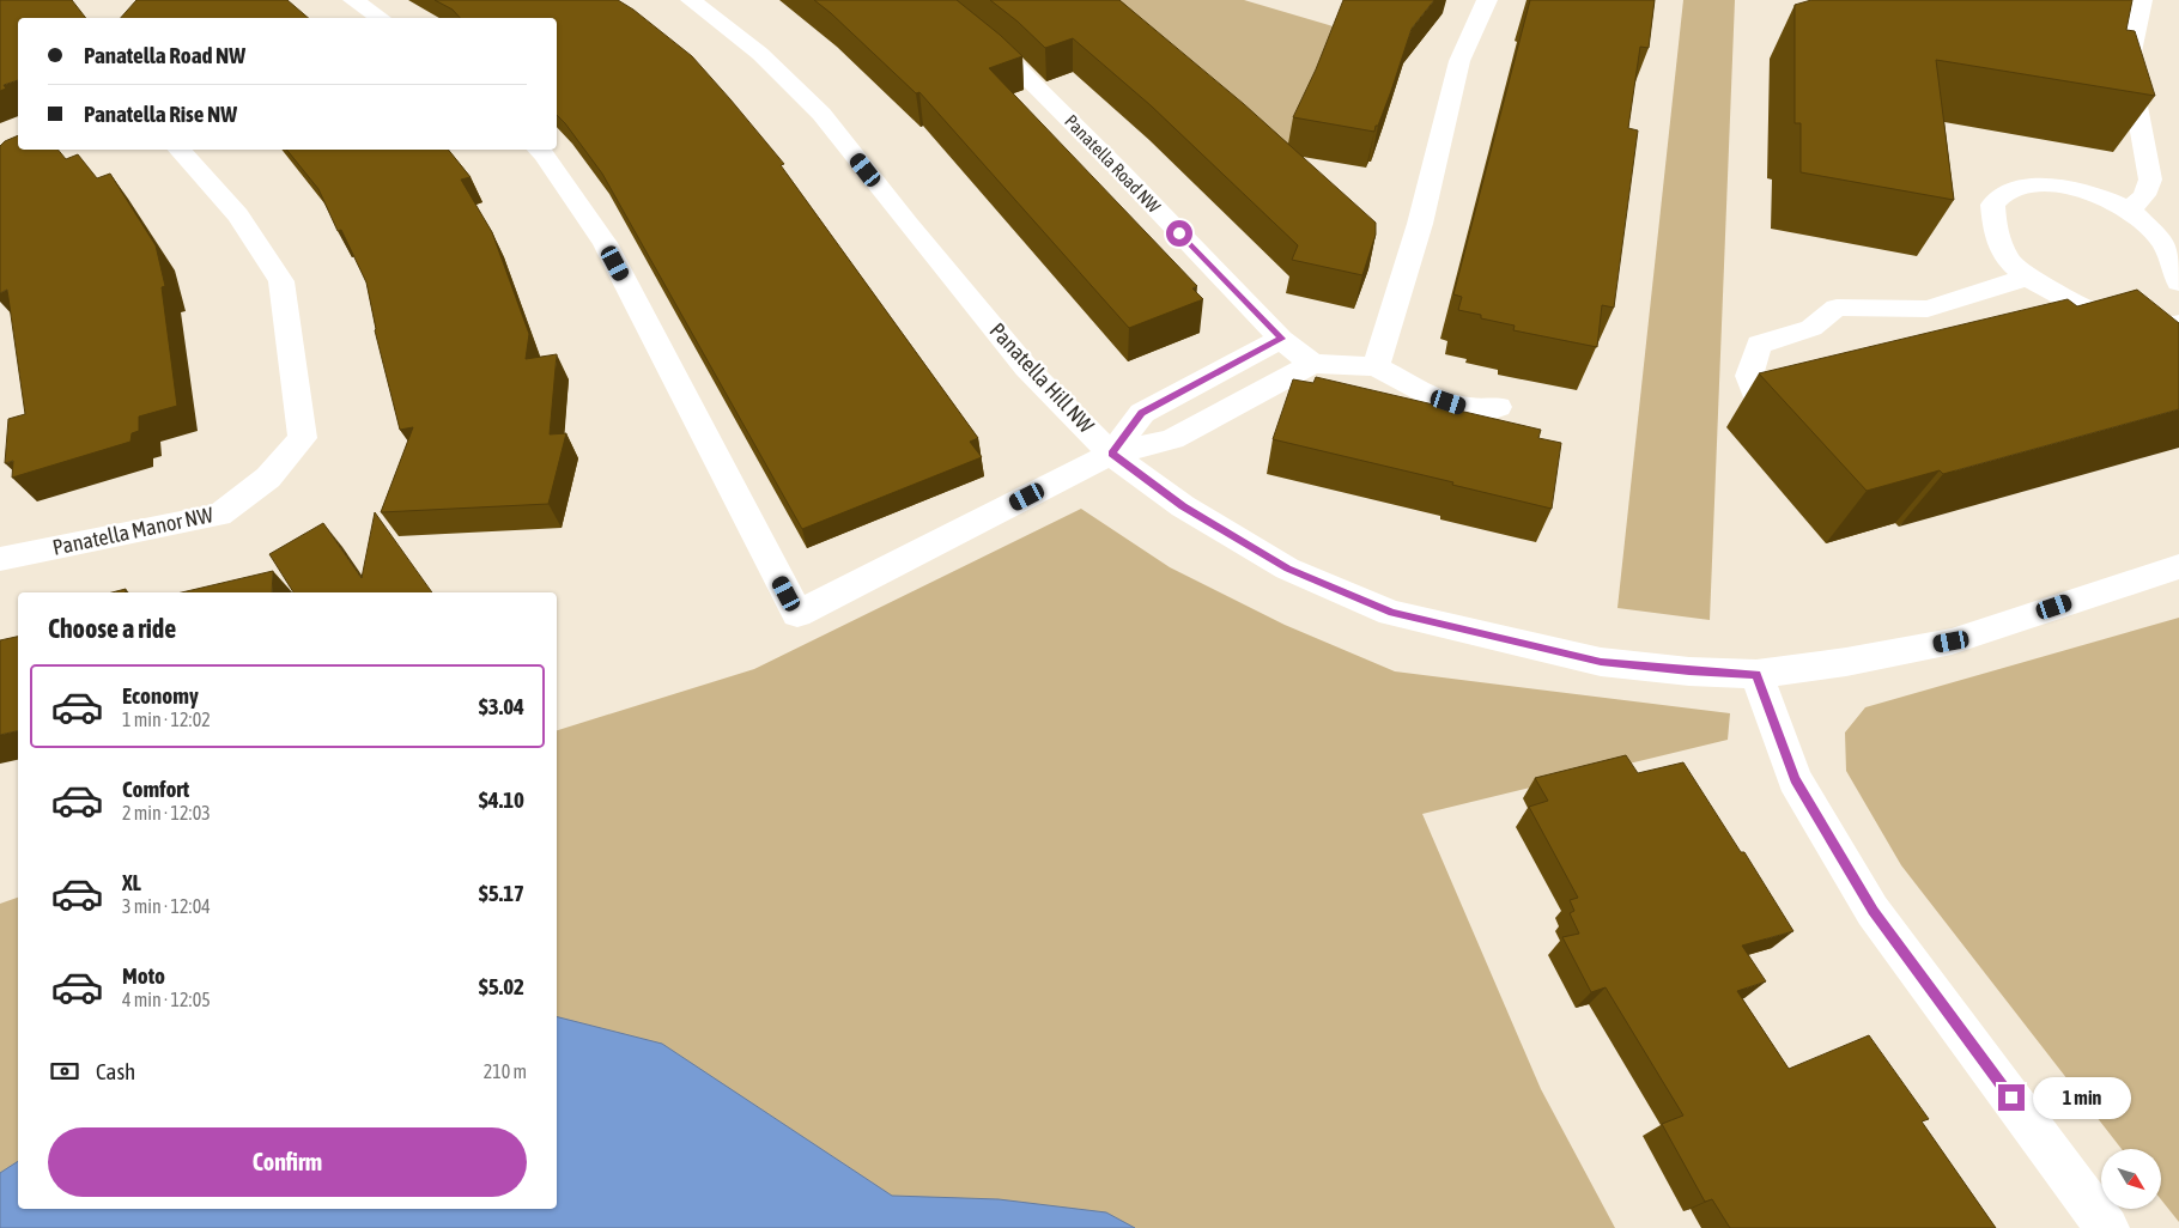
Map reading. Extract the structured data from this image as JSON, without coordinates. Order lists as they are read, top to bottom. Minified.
{"streets":{"street":["Panatella Road NW","Panatella Hill NW","Panatella Manor NW"]},"north":"bottom right","page":{"banner":["Panatella Road NW","Panatella Rise NW"],"heading":"Choose a ride","list":[{"name":"Economy","note":"1 min · 12:02","value":"$3.04"},{"name":"Comfort","note":"2 min · 12:03","value":"$4.10"},{"name":"XL","note":"3 min · 12:04","value":"$5.17"},{"name":"Moto","note":"4 min · 12:05","value":"$5.02"}],"pay":["Cash","210 m"],"bubble":"1 min","buttons":"Confirm"}}
